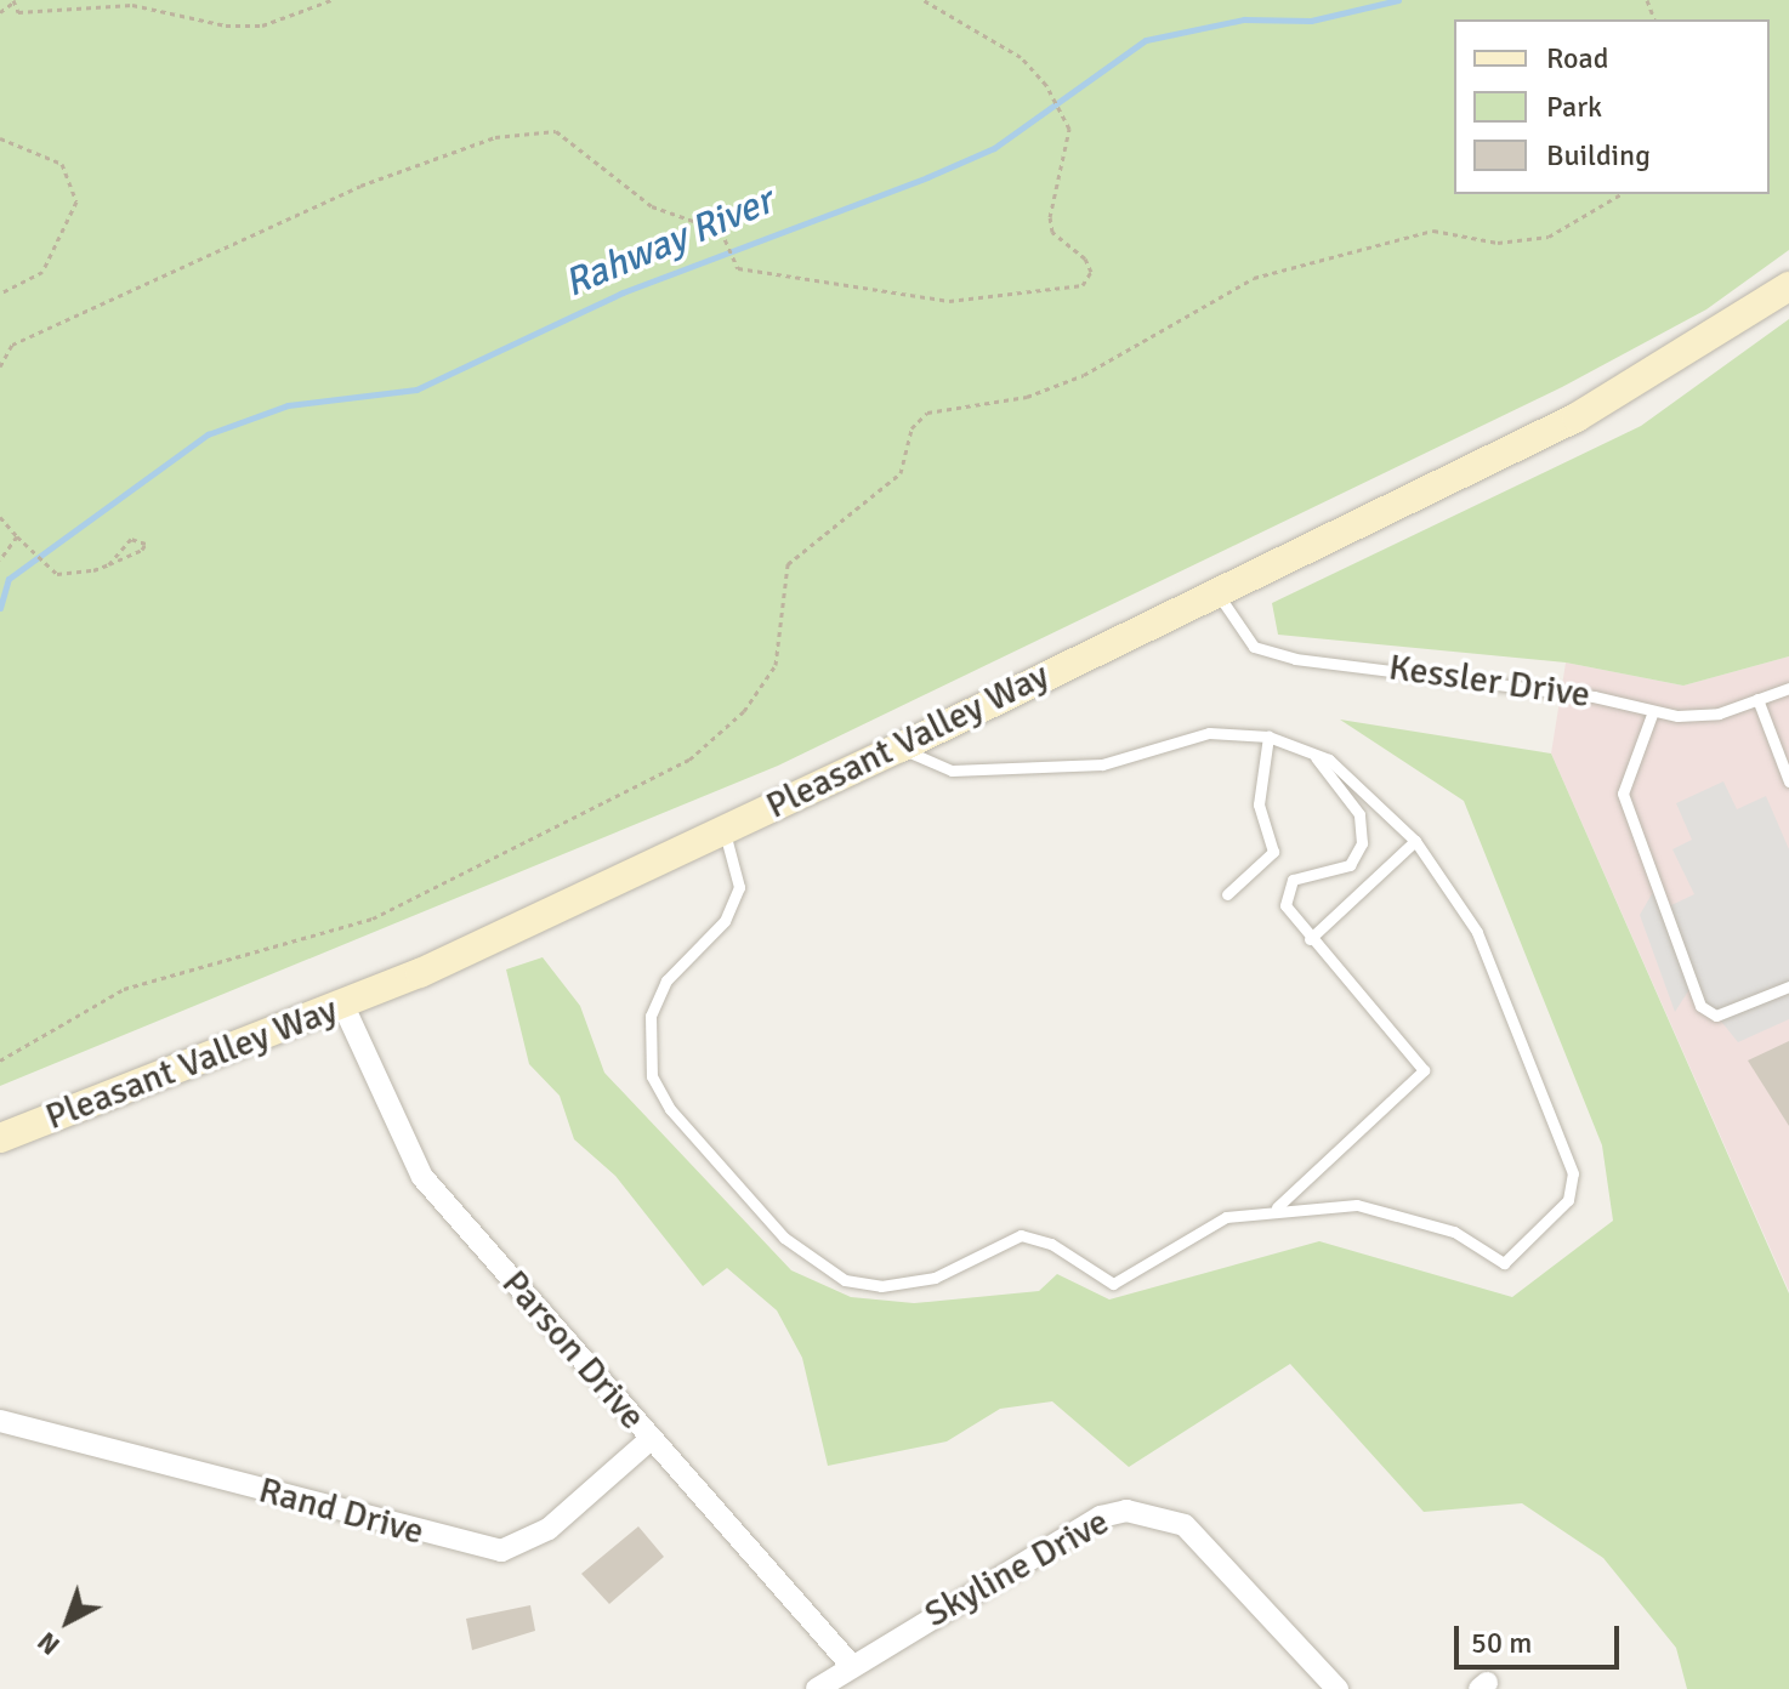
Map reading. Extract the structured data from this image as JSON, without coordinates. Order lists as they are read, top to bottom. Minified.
{"streets":{"main road":["Pleasant Valley Way"],"street":["Parson Drive","Rand Drive","Skyline Drive"],"lane":["Kessler Drive"]},"crossings":[["Kessler Drive","Pleasant Valley Way"],["Pleasant Valley Way","Parson Drive"],["Parson Drive","Rand Drive"],["Parson Drive","Skyline Drive"]],"water":["Rahway River"],"legend":["Road","Park","Building"],"scale_bar":"50 m","north":"bottom left"}
